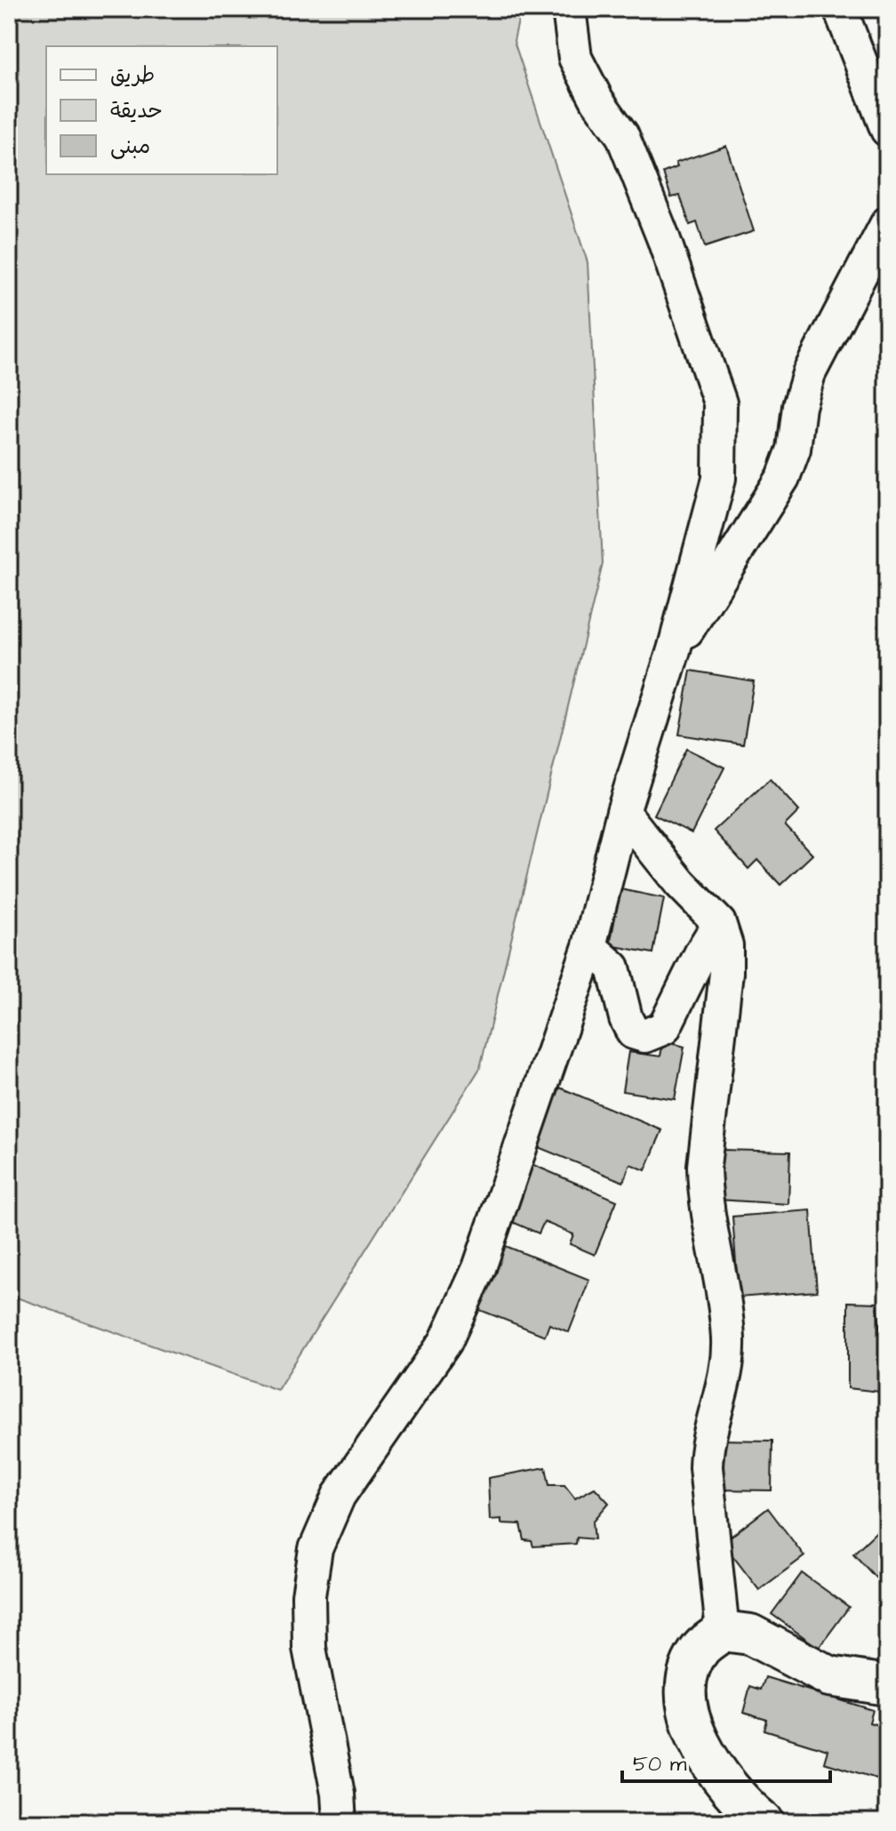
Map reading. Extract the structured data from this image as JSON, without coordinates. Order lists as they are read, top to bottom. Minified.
{"legend":["طريق","حديقة","مبنى"],"scale_bar":"50 m"}
